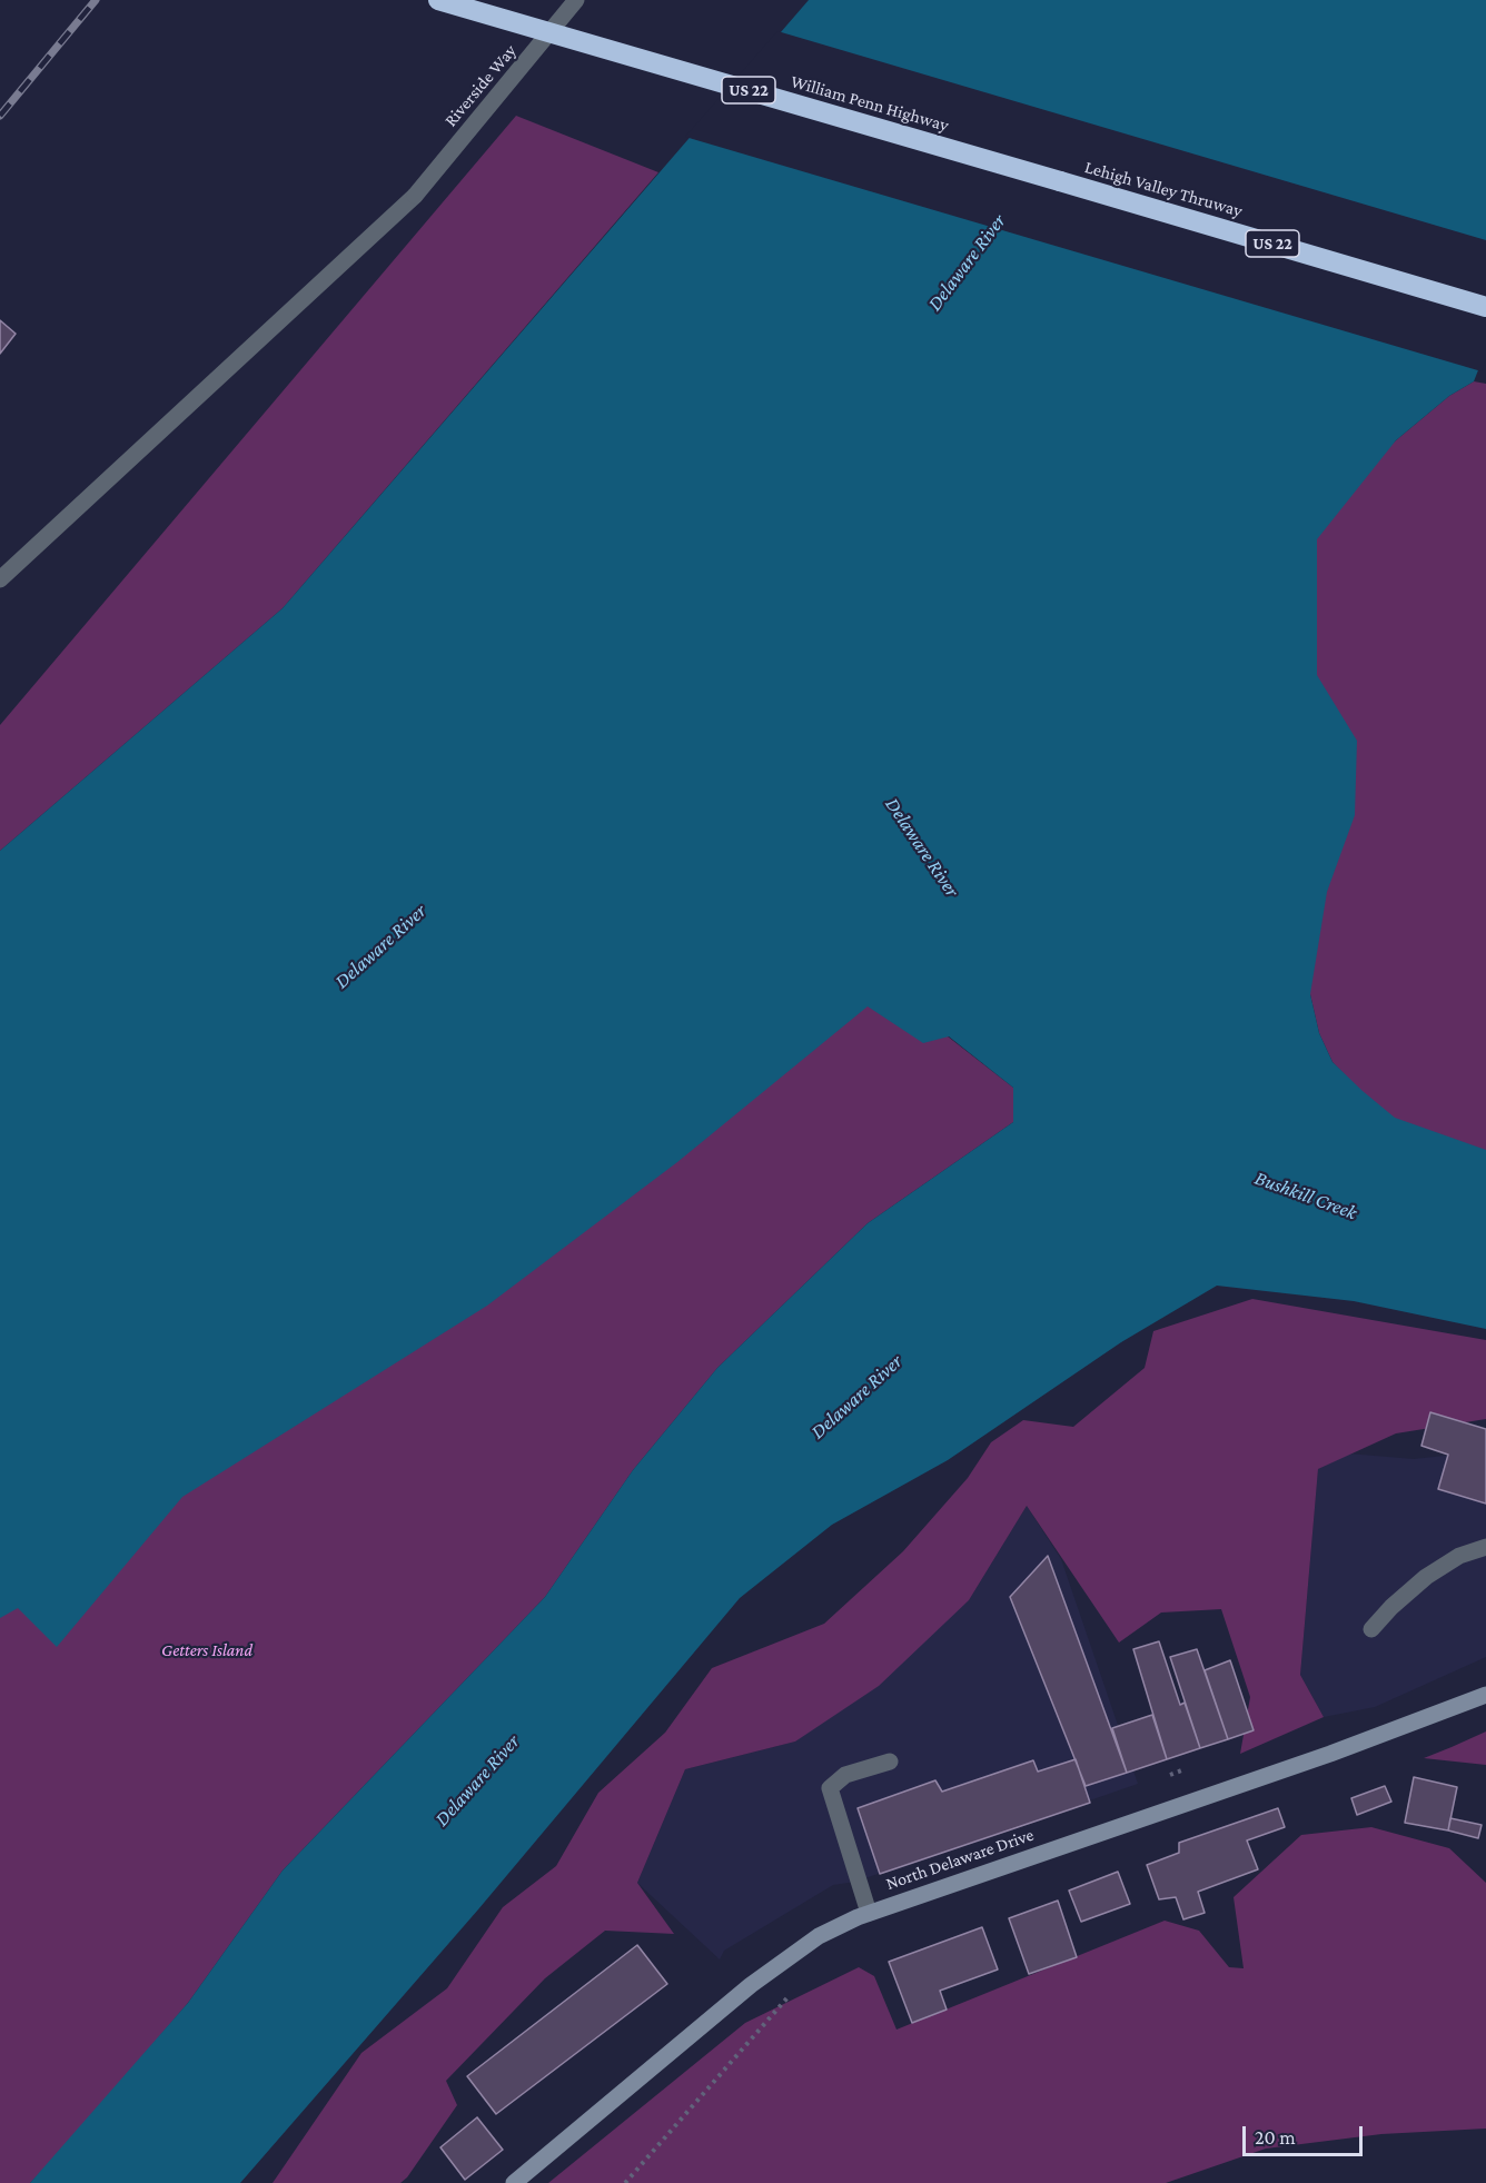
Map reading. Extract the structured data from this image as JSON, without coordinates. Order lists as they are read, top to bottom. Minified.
{"streets":{"highway":["US 22","William Penn Highway","Lehigh Valley Thruway"],"main road":["North Delaware Drive"],"street":["Riverside Way"]},"crossings":[["William Penn Highway","Lehigh Valley Thruway"]],"water":["Delaware River","Bushkill Creek"],"parks":["Getters Island"],"scale_bar":"20 m"}
